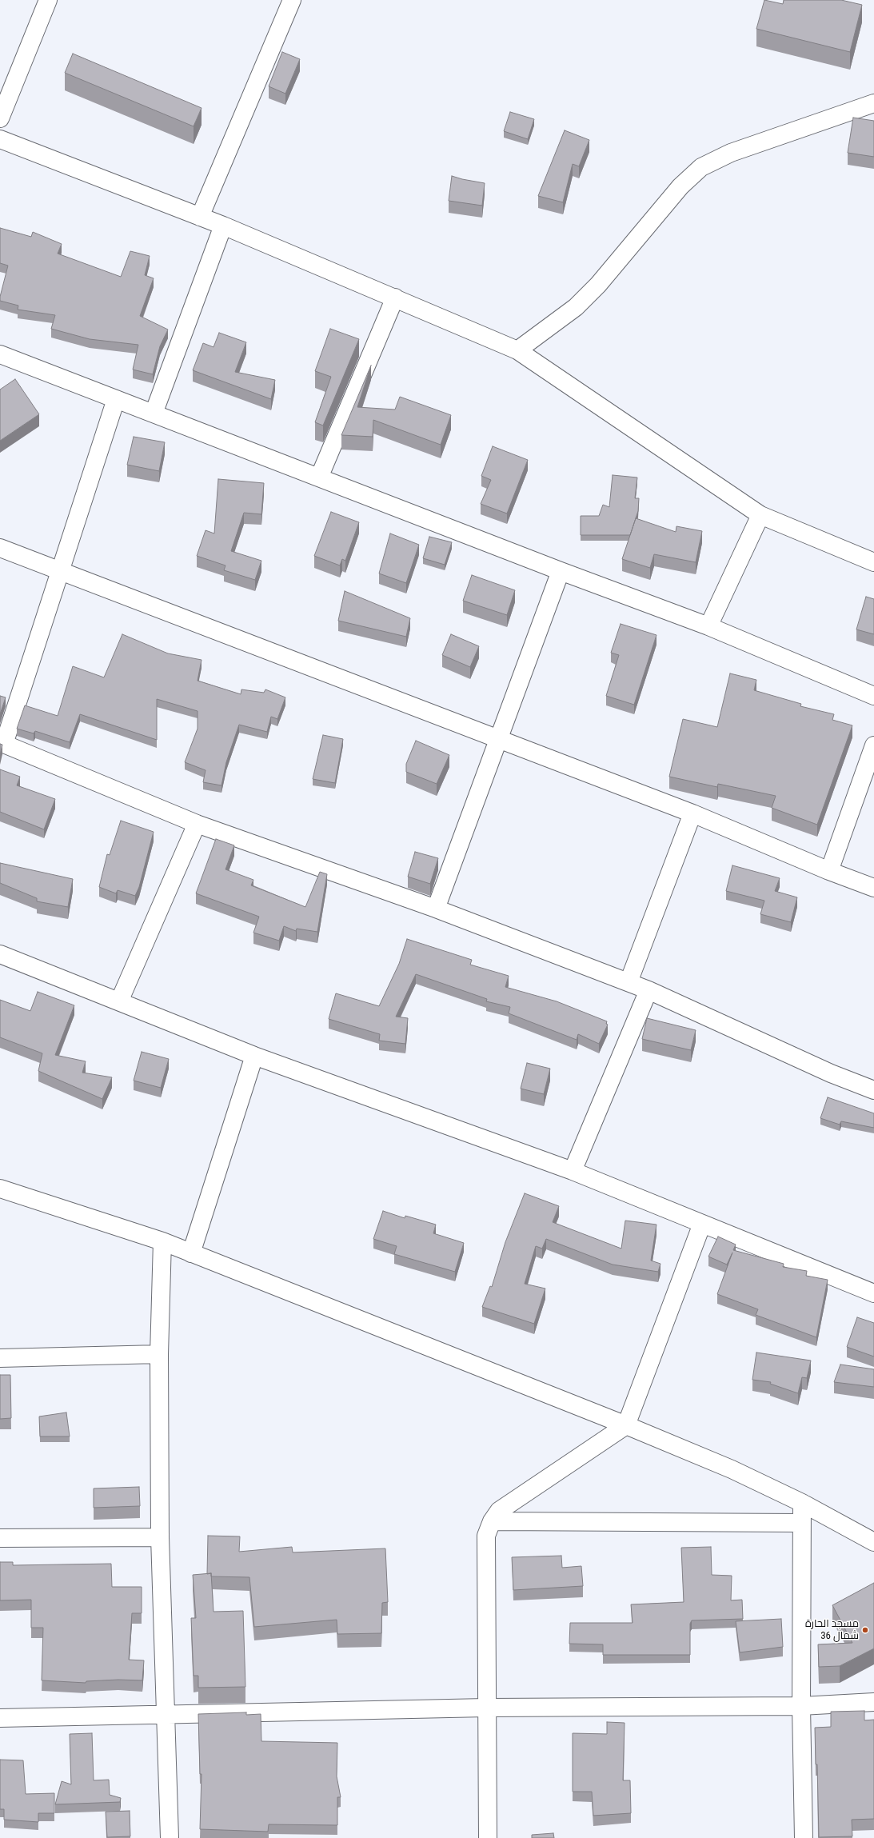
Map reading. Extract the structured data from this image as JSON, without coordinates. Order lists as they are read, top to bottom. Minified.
{"places":["مسجد الحارة 36 شمال"]}
